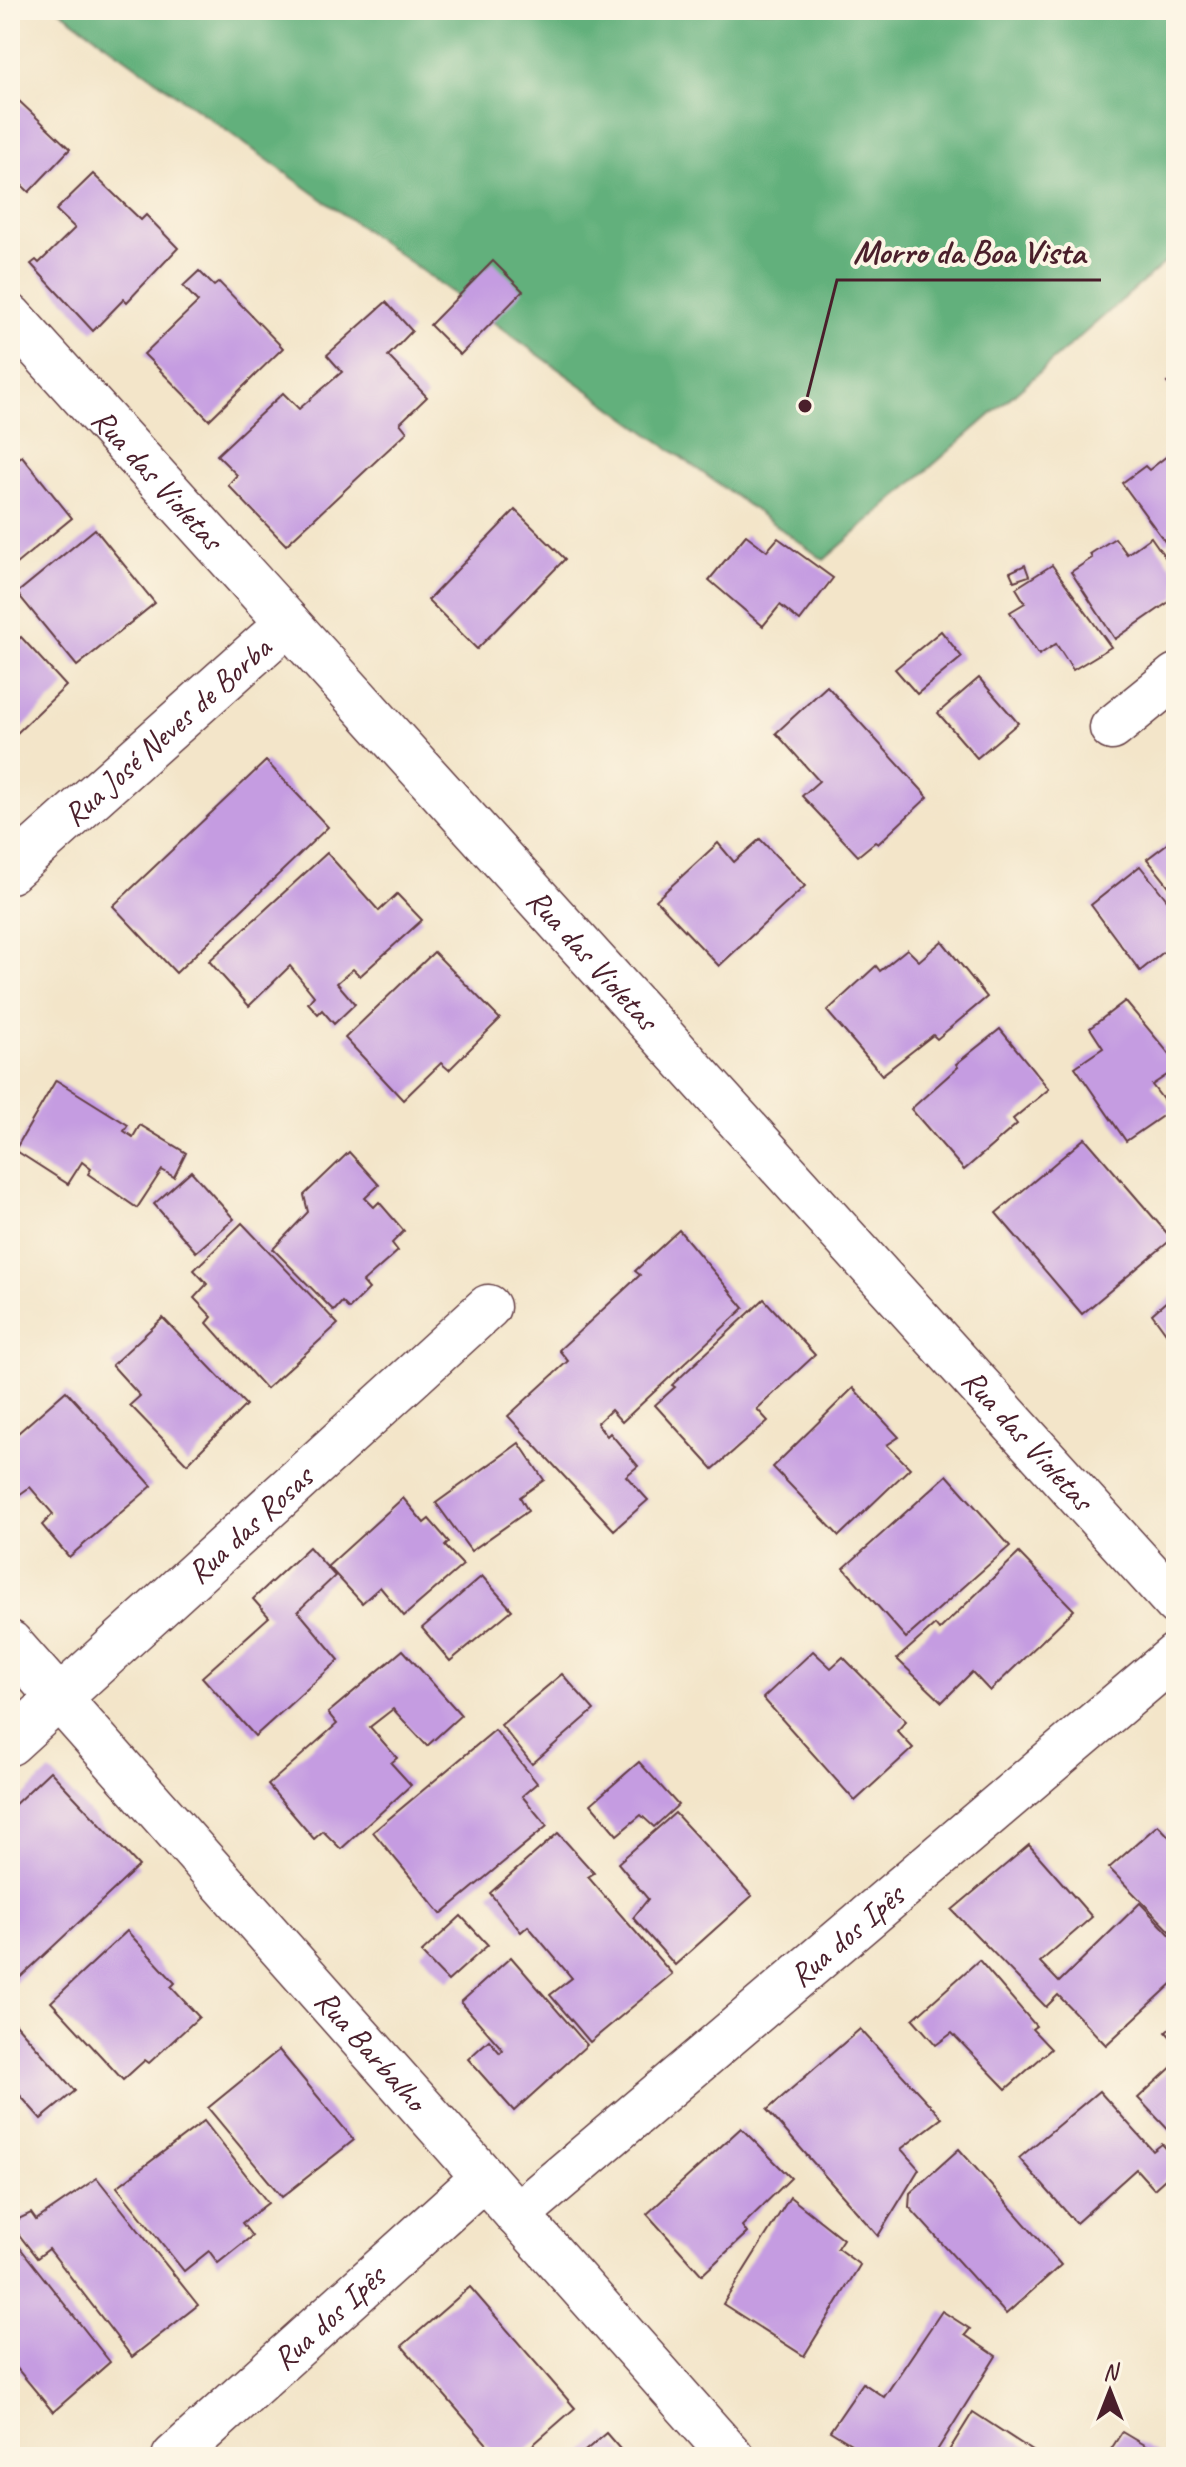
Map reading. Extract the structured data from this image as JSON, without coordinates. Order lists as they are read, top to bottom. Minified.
{"streets":{"street":["Rua das Violetas","Rua José Neves de Borba","Rua das Rosas","Rua dos Ipês","Rua Barbalho"]},"crossings":[["Rua das Violetas","Rua José Neves de Borba"],["Rua das Rosas","Rua Barbalho"],["Rua dos Ipês","Rua Barbalho"]],"places":["Morro da Boa Vista"],"north":"top"}
